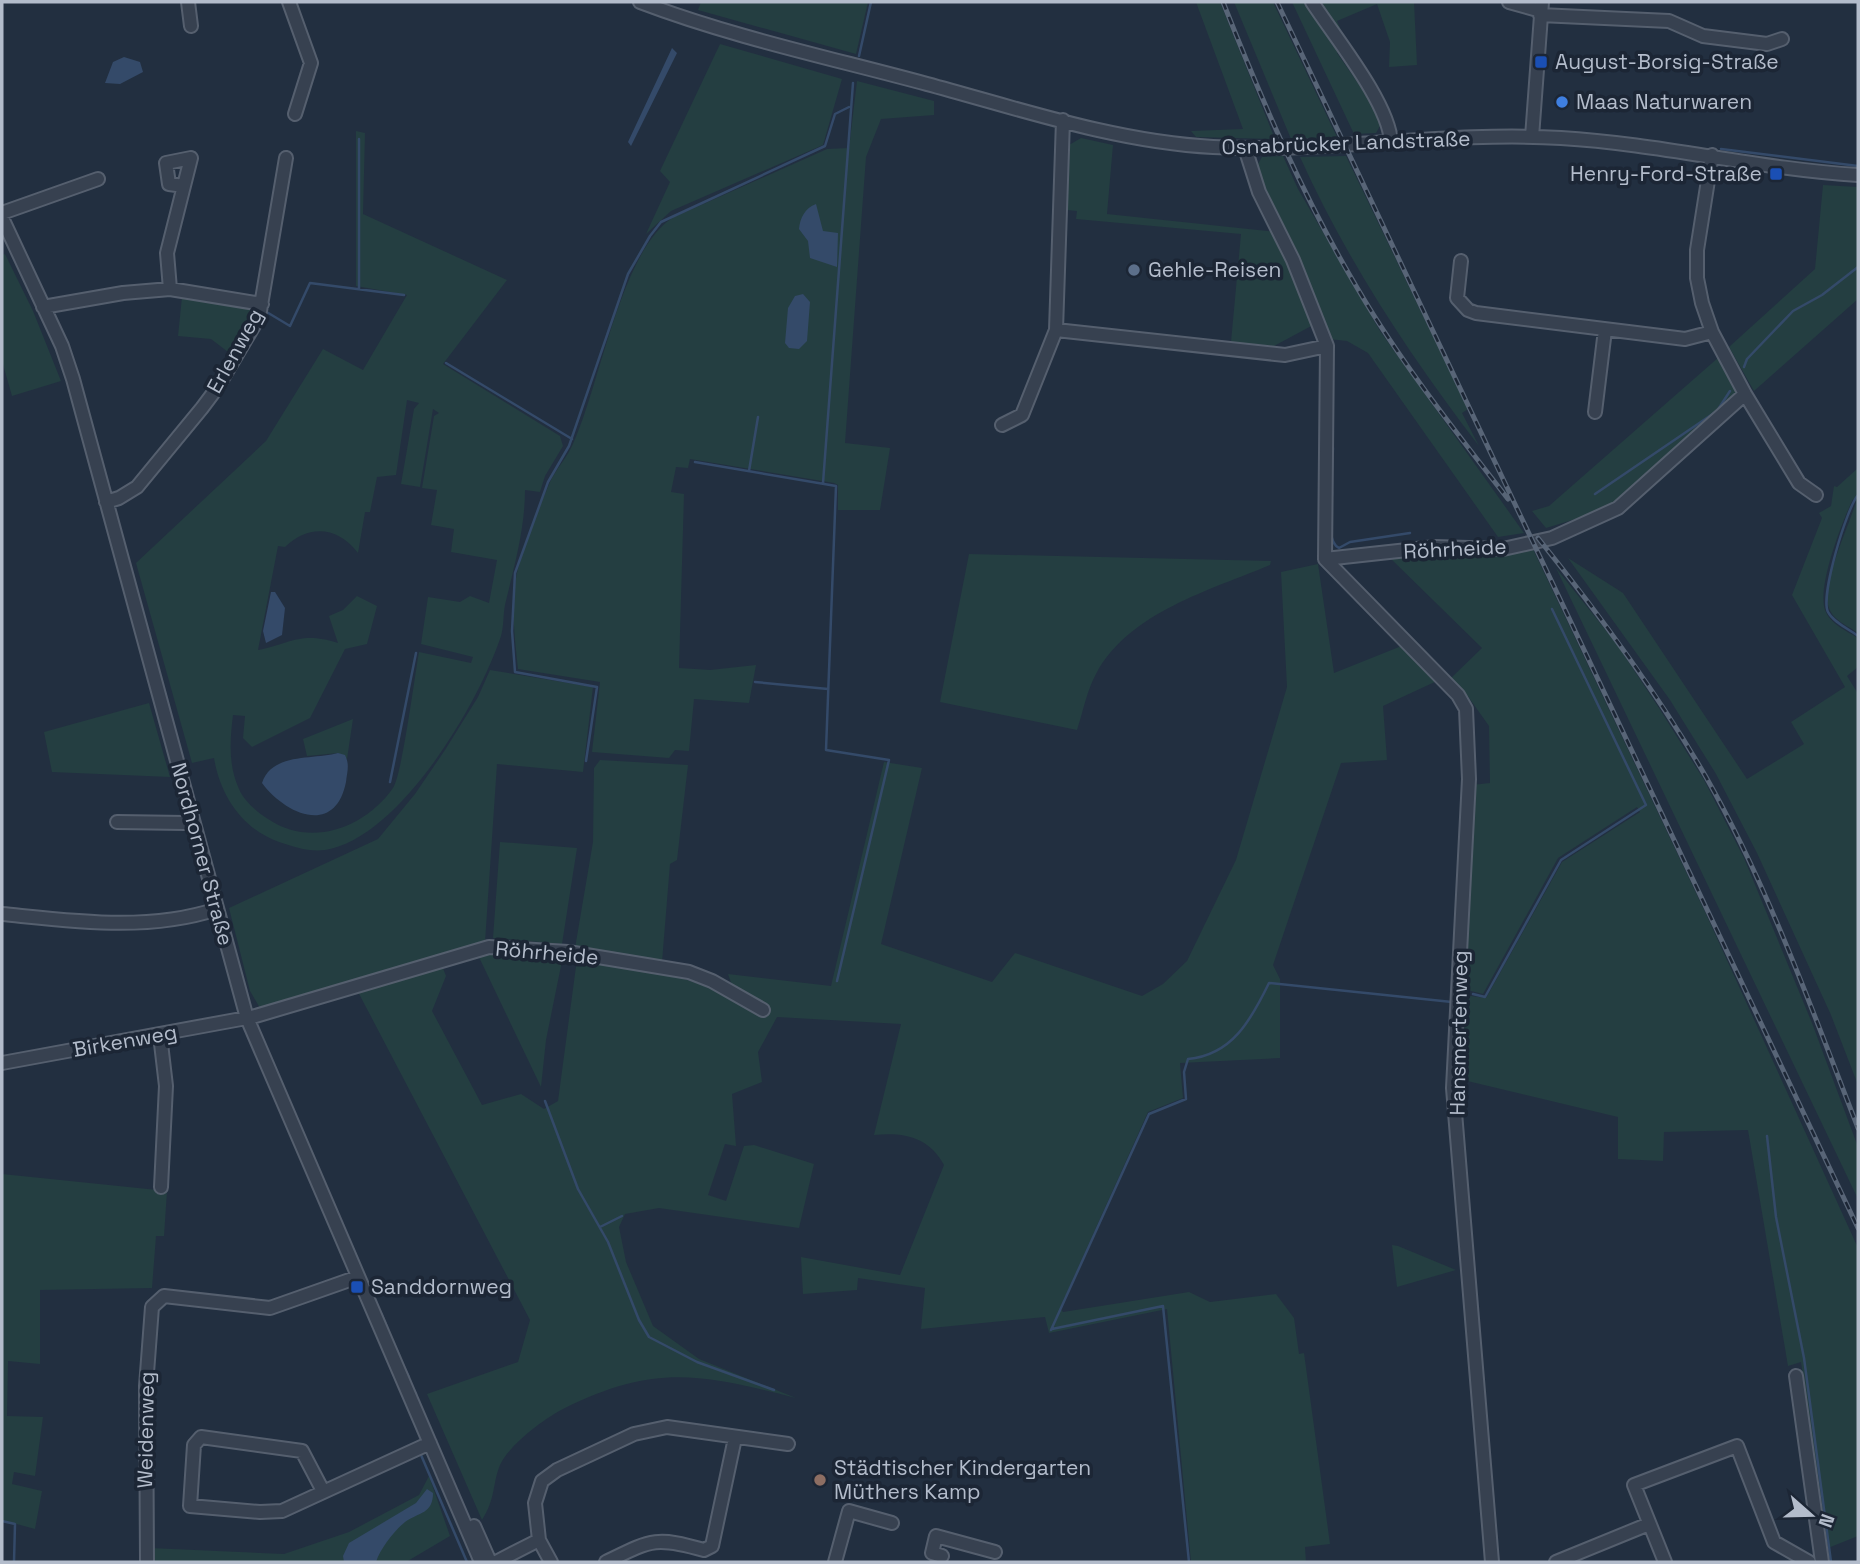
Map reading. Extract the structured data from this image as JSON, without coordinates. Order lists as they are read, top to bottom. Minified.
{"streets":{"street":["Osnabrücker Landstraße","Erlenweg","Röhrheide","Nordhorner Straße","Hansmertenweg","Birkenweg","Weidenweg"]},"crossings":[["Erlenweg","Nordhorner Straße"],["Röhrheide","Nordhorner Straße"],["Röhrheide","Hansmertenweg"],["Röhrheide","Birkenweg"],["Nordhorner Straße","Birkenweg"],["Nordhorner Straße","Weidenweg"]],"places":{"transit":["August-Borsig-Straße","Henry-Ford-Straße","Sanddornweg"],"other":["Maas Naturwaren","Gehle-Reisen","Städtischer Kindergarten Müthers Kamp"]},"north":"right"}
